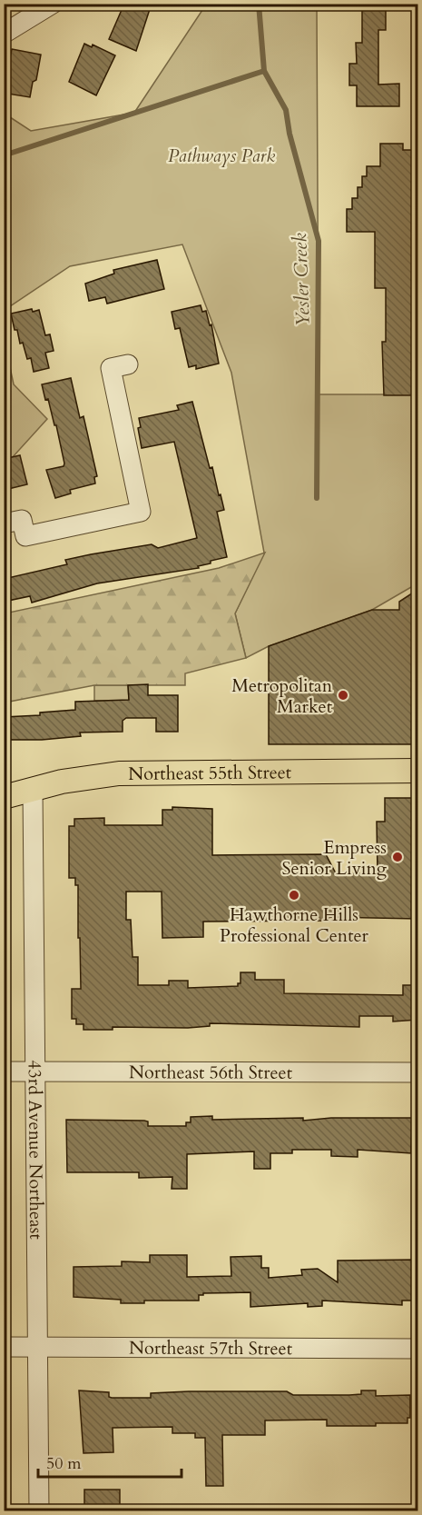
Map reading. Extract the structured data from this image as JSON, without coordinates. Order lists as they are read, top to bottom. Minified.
{"streets":{"main road":["Northeast 55th Street"],"street":["Northeast 56th Street","43rd Avenue Northeast","Northeast 57th Street"]},"crossings":[["Northeast 55th Street","43rd Avenue Northeast"],["Northeast 56th Street","43rd Avenue Northeast"],["43rd Avenue Northeast","Northeast 57th Street"]],"water":["Yesler Creek"],"parks":["Pathways Park"],"places":["Metropolitan Market","Empress Senior Living","Hawthorne Hills Professional Center"],"scale_bar":"50 m"}
